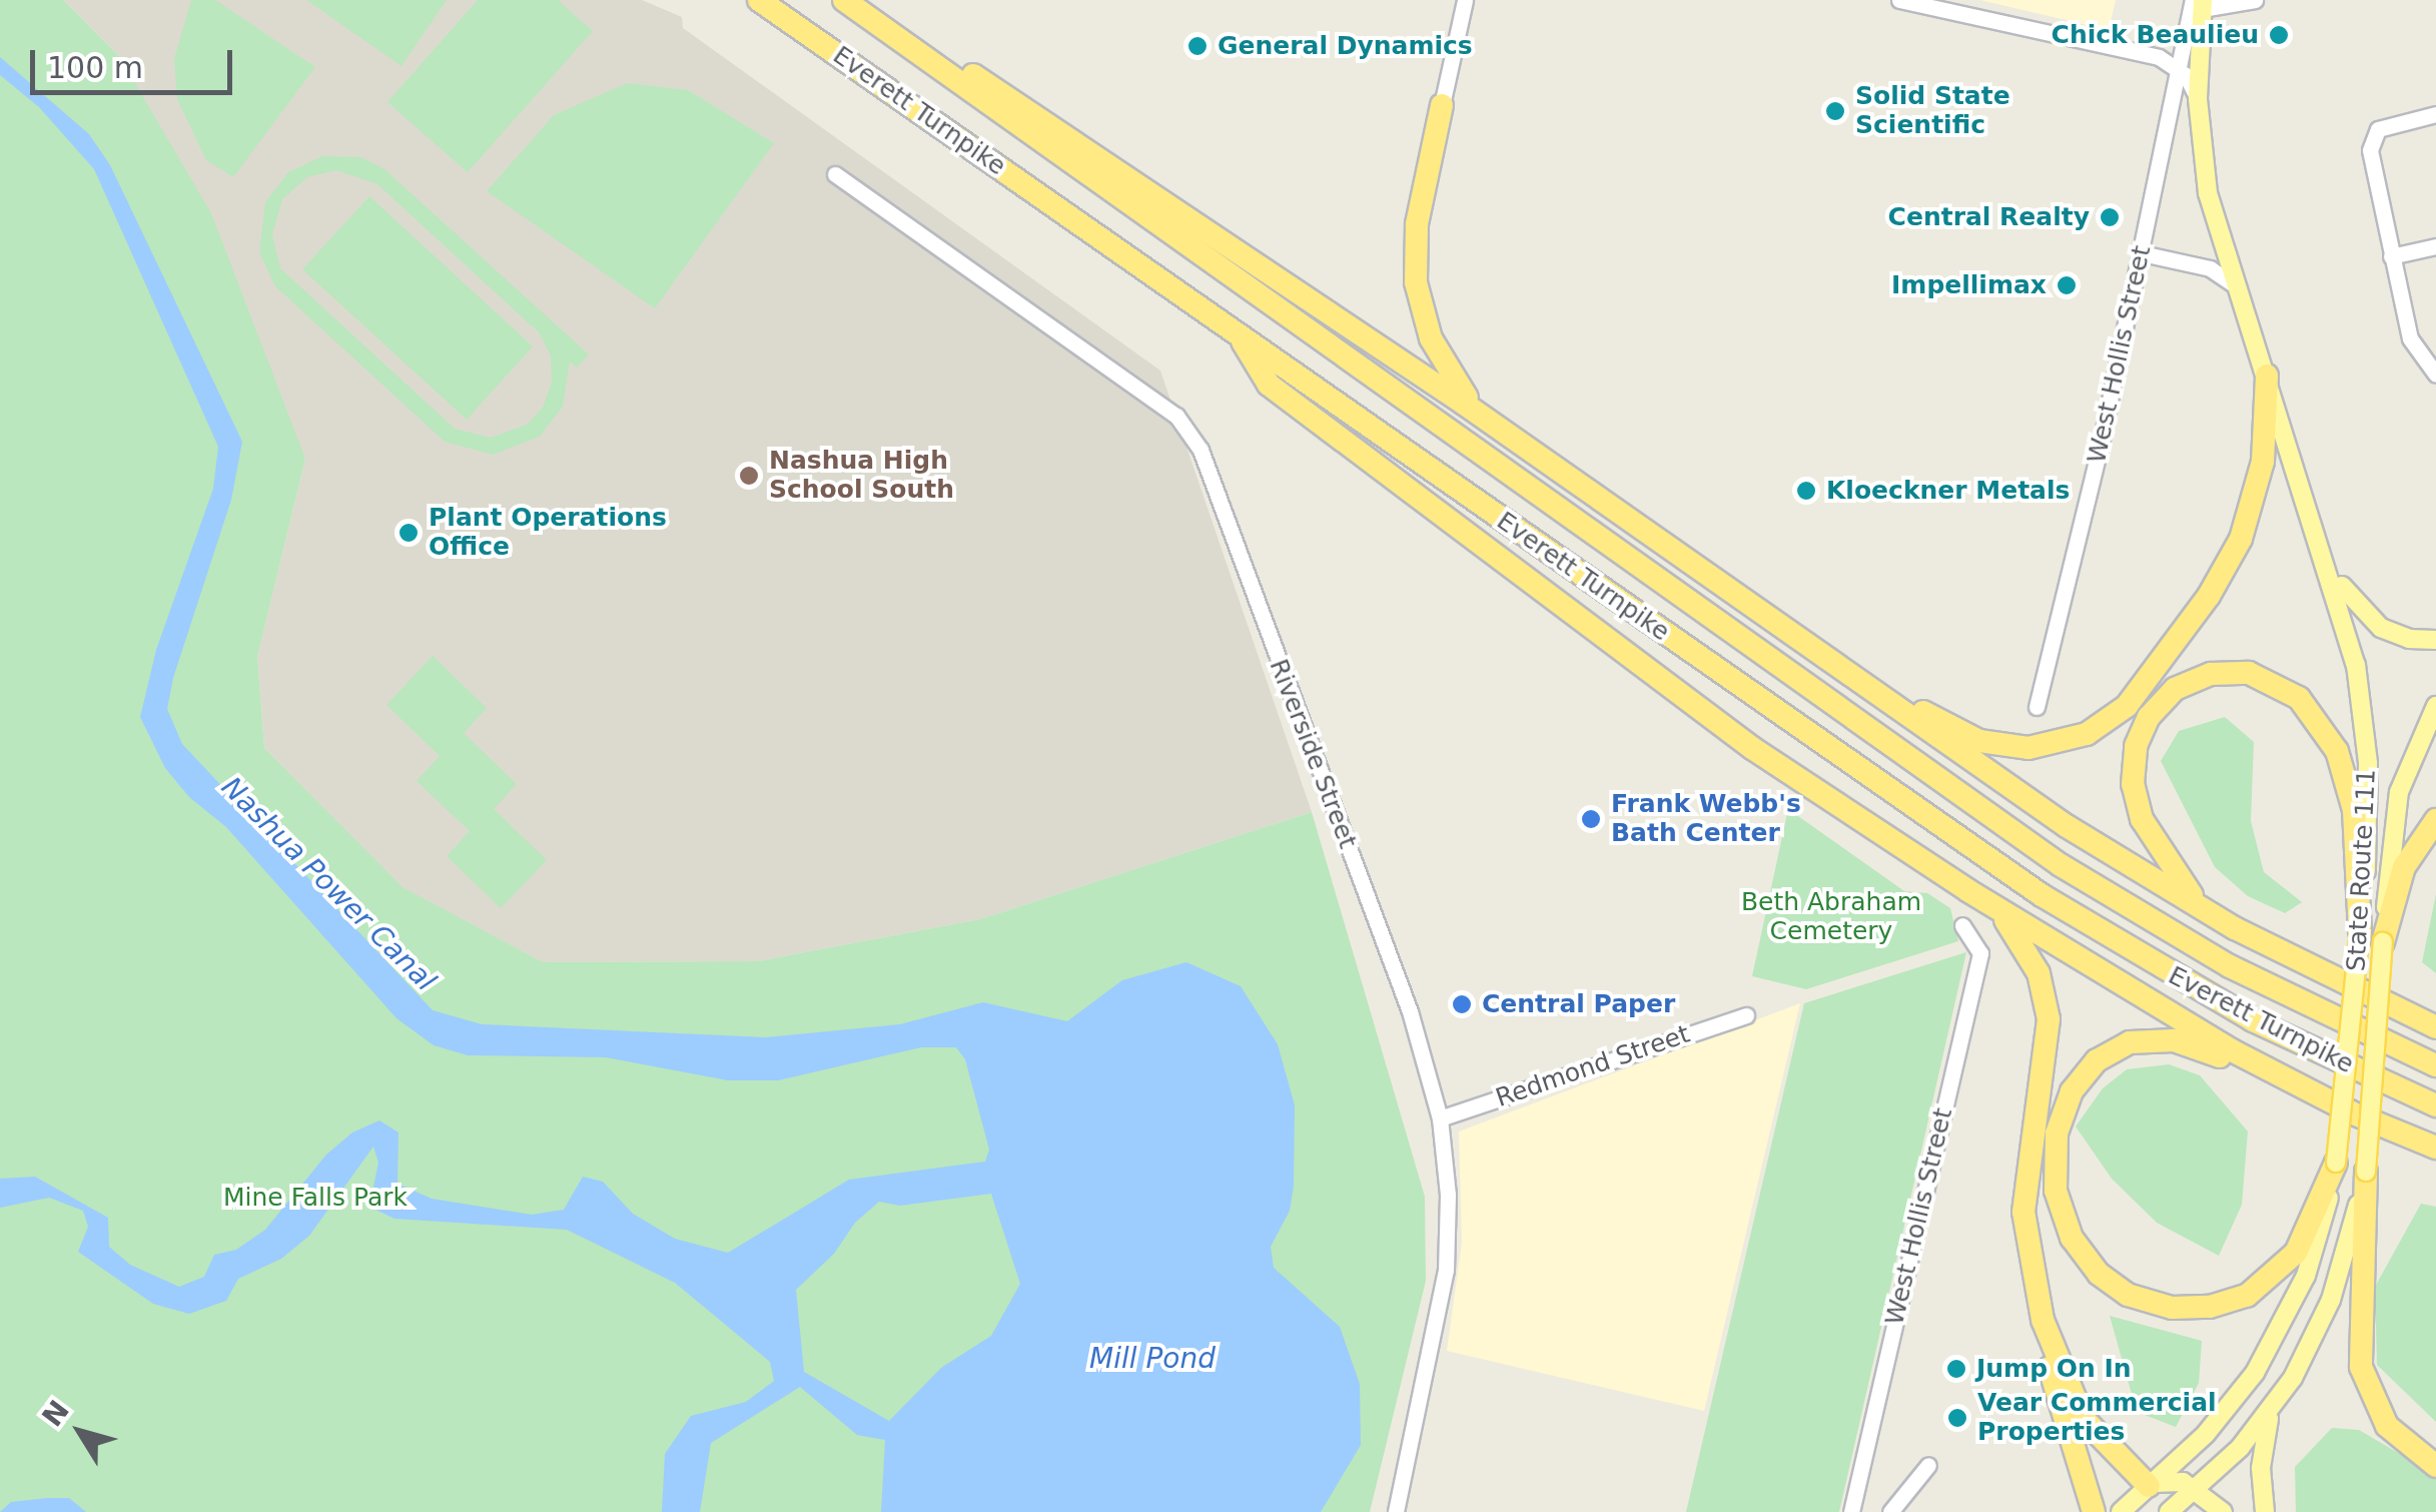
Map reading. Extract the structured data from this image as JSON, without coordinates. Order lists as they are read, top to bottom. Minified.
{"streets":{"highway":["Everett Turnpike"],"main road":["State Route 111"],"street":["West Hollis Street","Riverside Street","Redmond Street"]},"crossings":[["West Hollis Street","State Route 111"],["Riverside Street","Redmond Street"]],"water":["Nashua Power Canal","Mill Pond"],"parks":["Beth Abraham Cemetery","Mine Falls Park"],"places":["Chick Beaulieu","General Dynamics","Solid State Scientific","Central Realty","Impellimax","Nashua High School South","Kloeckner Metals","Plant Operations Office","Frank Webb's Bath Center","Central Paper","Jump On In","Vear Commercial Properties"],"scale_bar":"100 m","north":"top left"}
